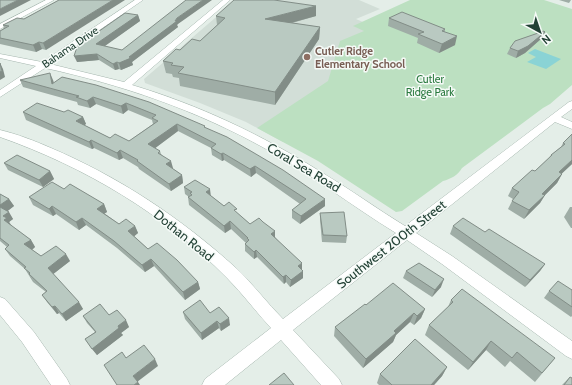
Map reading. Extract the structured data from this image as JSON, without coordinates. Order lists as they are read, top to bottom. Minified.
{"streets":{"street":["Bahama Drive","Coral Sea Road","Dothan Road","Southwest 200th Street"]},"crossings":[["Bahama Drive","Coral Sea Road"],["Coral Sea Road","Southwest 200th Street"],["Dothan Road","Southwest 200th Street"]],"parks":["Cutler Ridge Park"],"places":["Cutler Ridge Elementary School"],"north":"bottom right"}
